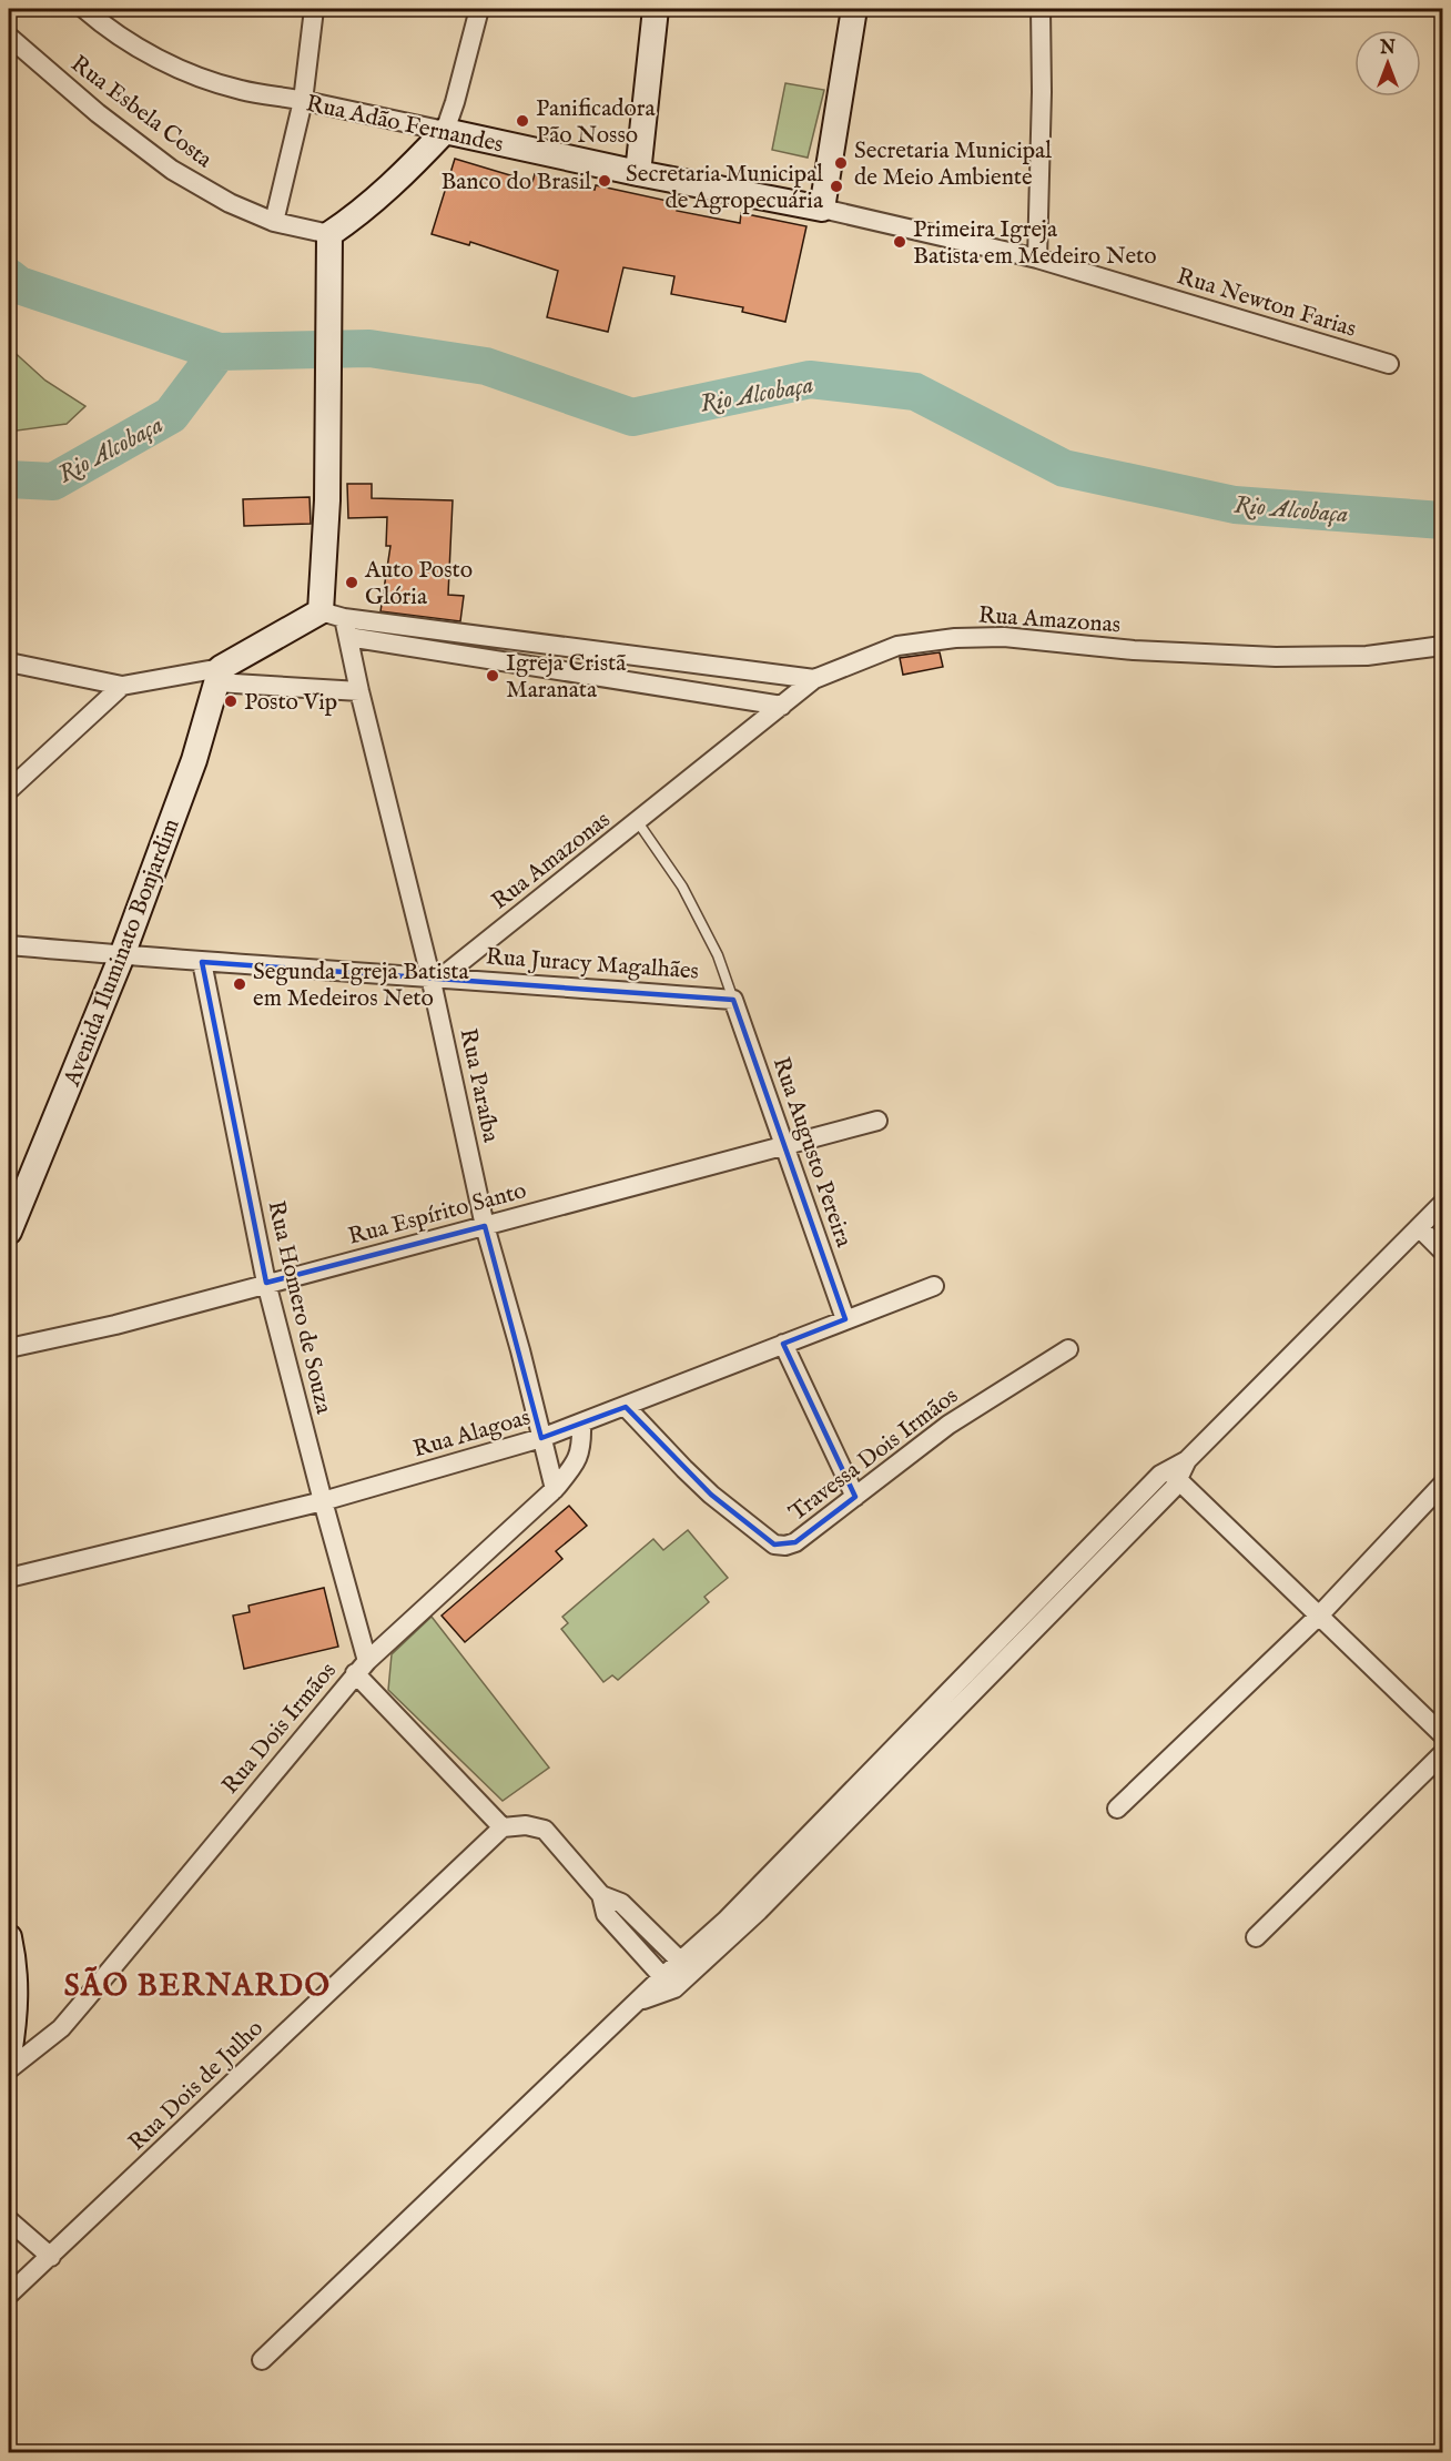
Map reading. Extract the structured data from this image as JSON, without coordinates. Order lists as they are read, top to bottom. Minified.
{"streets":{"street":["Rua Esbela Costa","Rua Adão Fernandes","Rua Newton Farias","Rua Amazonas","Avenida Iluminato Bonjardim","Rua Juracy Magalhães","Rua Paraíba","Rua Augusto Pereira","Rua Espírito Santo","Rua Homero de Souza","Rua Alagoas","Travessa Dois Irmãos","Rua Dois Irmãos","Rua Dois de Julho"]},"crossings":[["Rua Adão Fernandes","Rua Newton Farias"],["Rua Amazonas","Rua Juracy Magalhães"],["Rua Amazonas","Rua Paraíba"],["Avenida Iluminato Bonjardim","Rua Juracy Magalhães"],["Rua Juracy Magalhães","Rua Paraíba"],["Rua Juracy Magalhães","Rua Augusto Pereira"],["Rua Juracy Magalhães","Rua Homero de Souza"],["Rua Paraíba","Rua Espírito Santo"],["Rua Paraíba","Rua Alagoas"],["Rua Paraíba","Rua Dois Irmãos"],["Rua Augusto Pereira","Rua Espírito Santo"],["Rua Augusto Pereira","Rua Alagoas"],["Rua Espírito Santo","Rua Homero de Souza"],["Rua Homero de Souza","Rua Alagoas"],["Rua Homero de Souza","Rua Dois Irmãos"],["Rua Homero de Souza","Rua Dois de Julho"],["Rua Alagoas","Travessa Dois Irmãos"],["Rua Alagoas","Rua Dois Irmãos"]],"districts":["SÃO BERNARDO"],"water":["Rio Alcobaça"],"places":["Panificadora Pão Nosso","Secretaria Municipal de Meio Ambiente","Banco do Brasil","Secretaria Municipal de Agropecuária","Primeira Igreja Batista em Medeiro Neto","Auto Posto Glória","Igreja Cristã Maranata","Posto Vip","Segunda Igreja Batista em Medeiros Neto"],"north":"top"}
